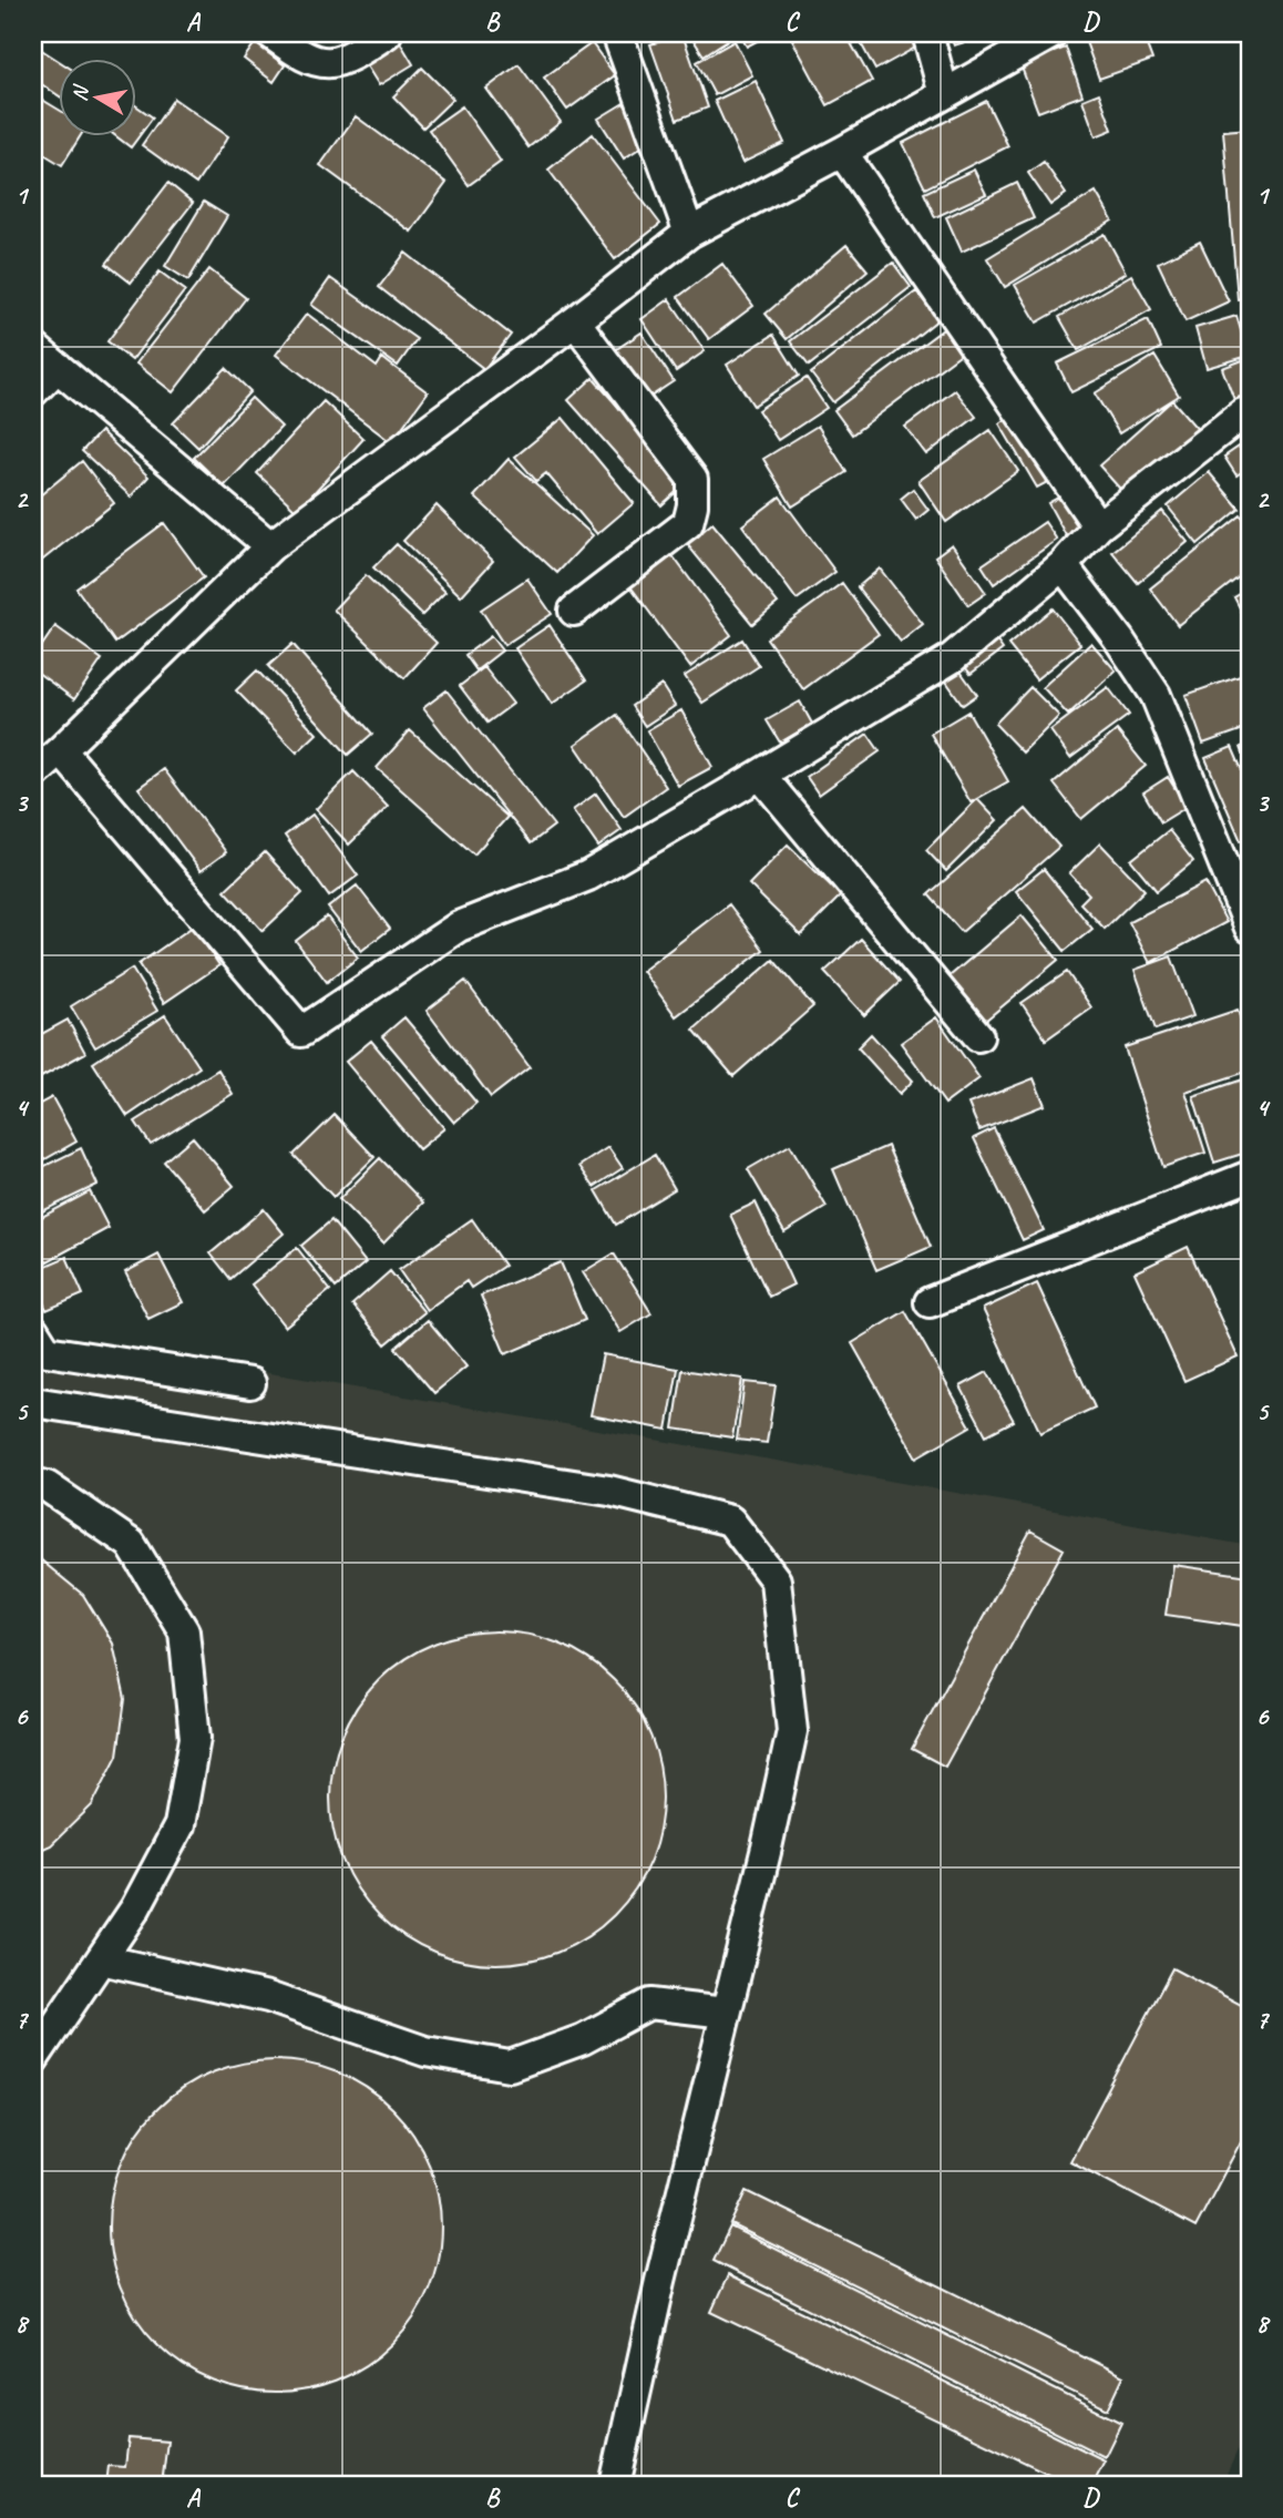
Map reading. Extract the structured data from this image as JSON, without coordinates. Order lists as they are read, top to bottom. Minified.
{"north":"left","grid":{"columns":["A","B","C","D"],"rows":["1","2","3","4","5","6","7","8"]}}
